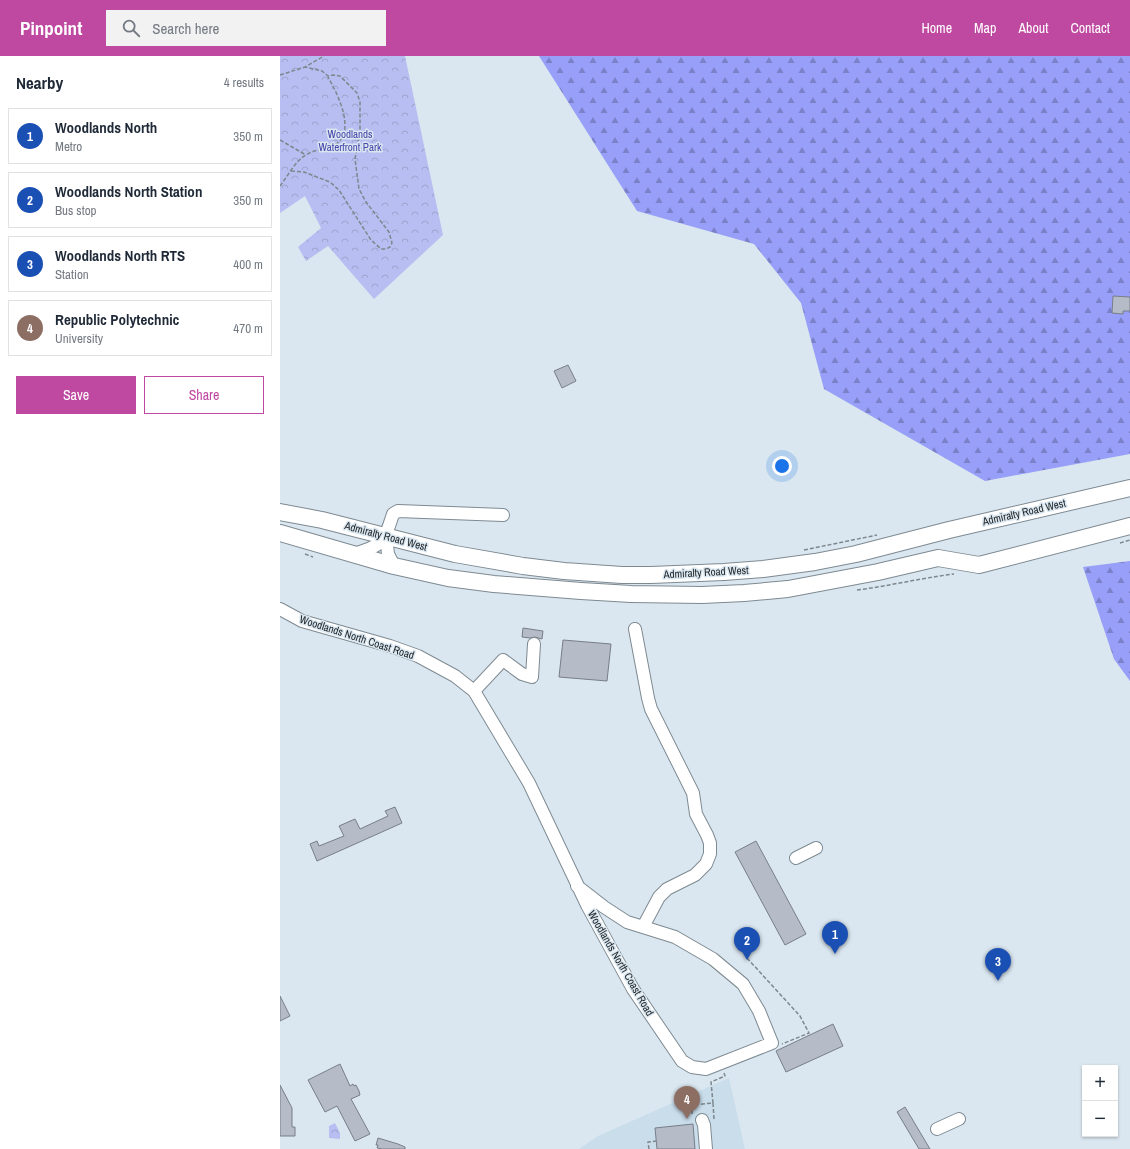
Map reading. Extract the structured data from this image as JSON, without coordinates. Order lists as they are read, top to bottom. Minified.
{"streets":{"main road":["Admiralty Road West"],"street":["Woodlands North Coast Road"]},"parks":["Woodlands Waterfront Park"],"page":{"header":"Pinpoint","search":"Search here","nav":["Home","Map","About","Contact"],"heading":["Nearby","4 results"],"list":[{"mark":"1","name":"Woodlands North","note":"Metro","value":"350 m"},{"mark":"2","name":"Woodlands North Station","note":"Bus stop","value":"350 m"},{"mark":"3","name":"Woodlands North RTS","note":"Station","value":"400 m"},{"mark":"4","name":"Republic Polytechnic","note":"University","value":"470 m"}],"buttons":["Save","Share"],"pins":["1","2","3","4"],"map_buttons":["+","−"]}}
